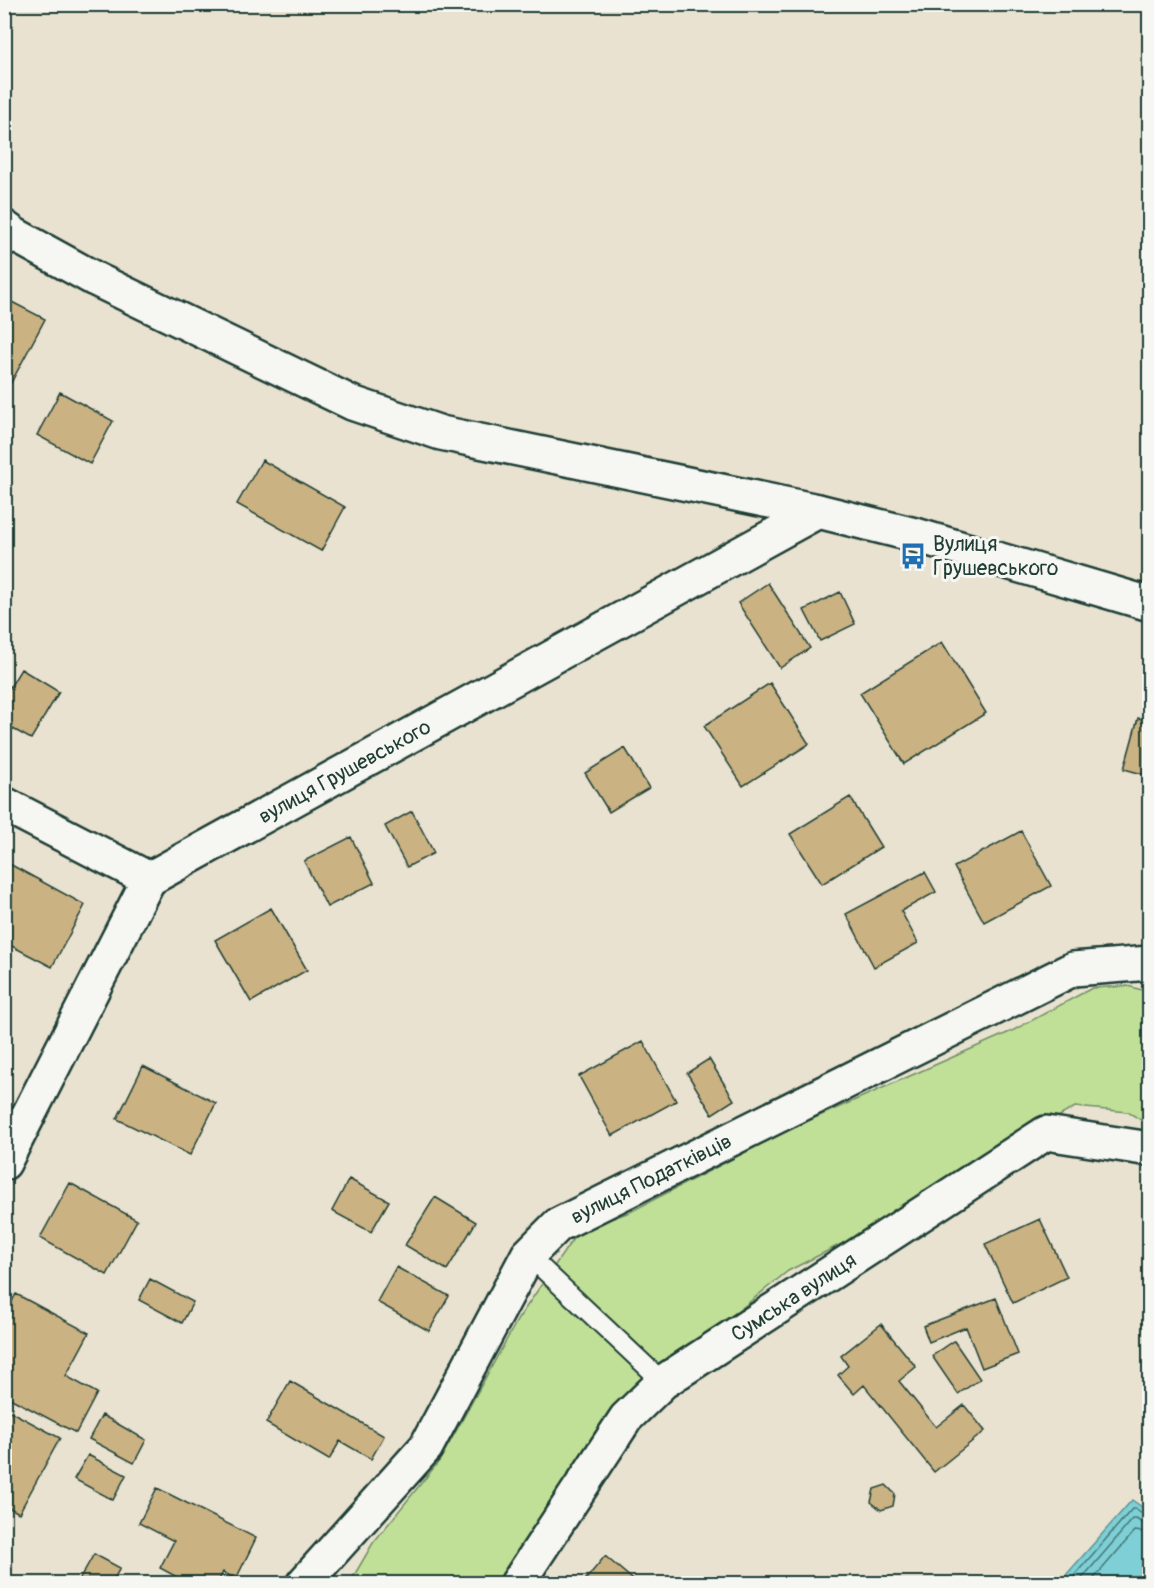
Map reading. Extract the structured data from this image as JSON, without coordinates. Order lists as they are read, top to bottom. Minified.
{"streets":{"street":["вулиця Грушевського","вулиця Податківців","Сумська вулиця"]},"places":{"bus stop":["Вулиця Грушевського"]}}
